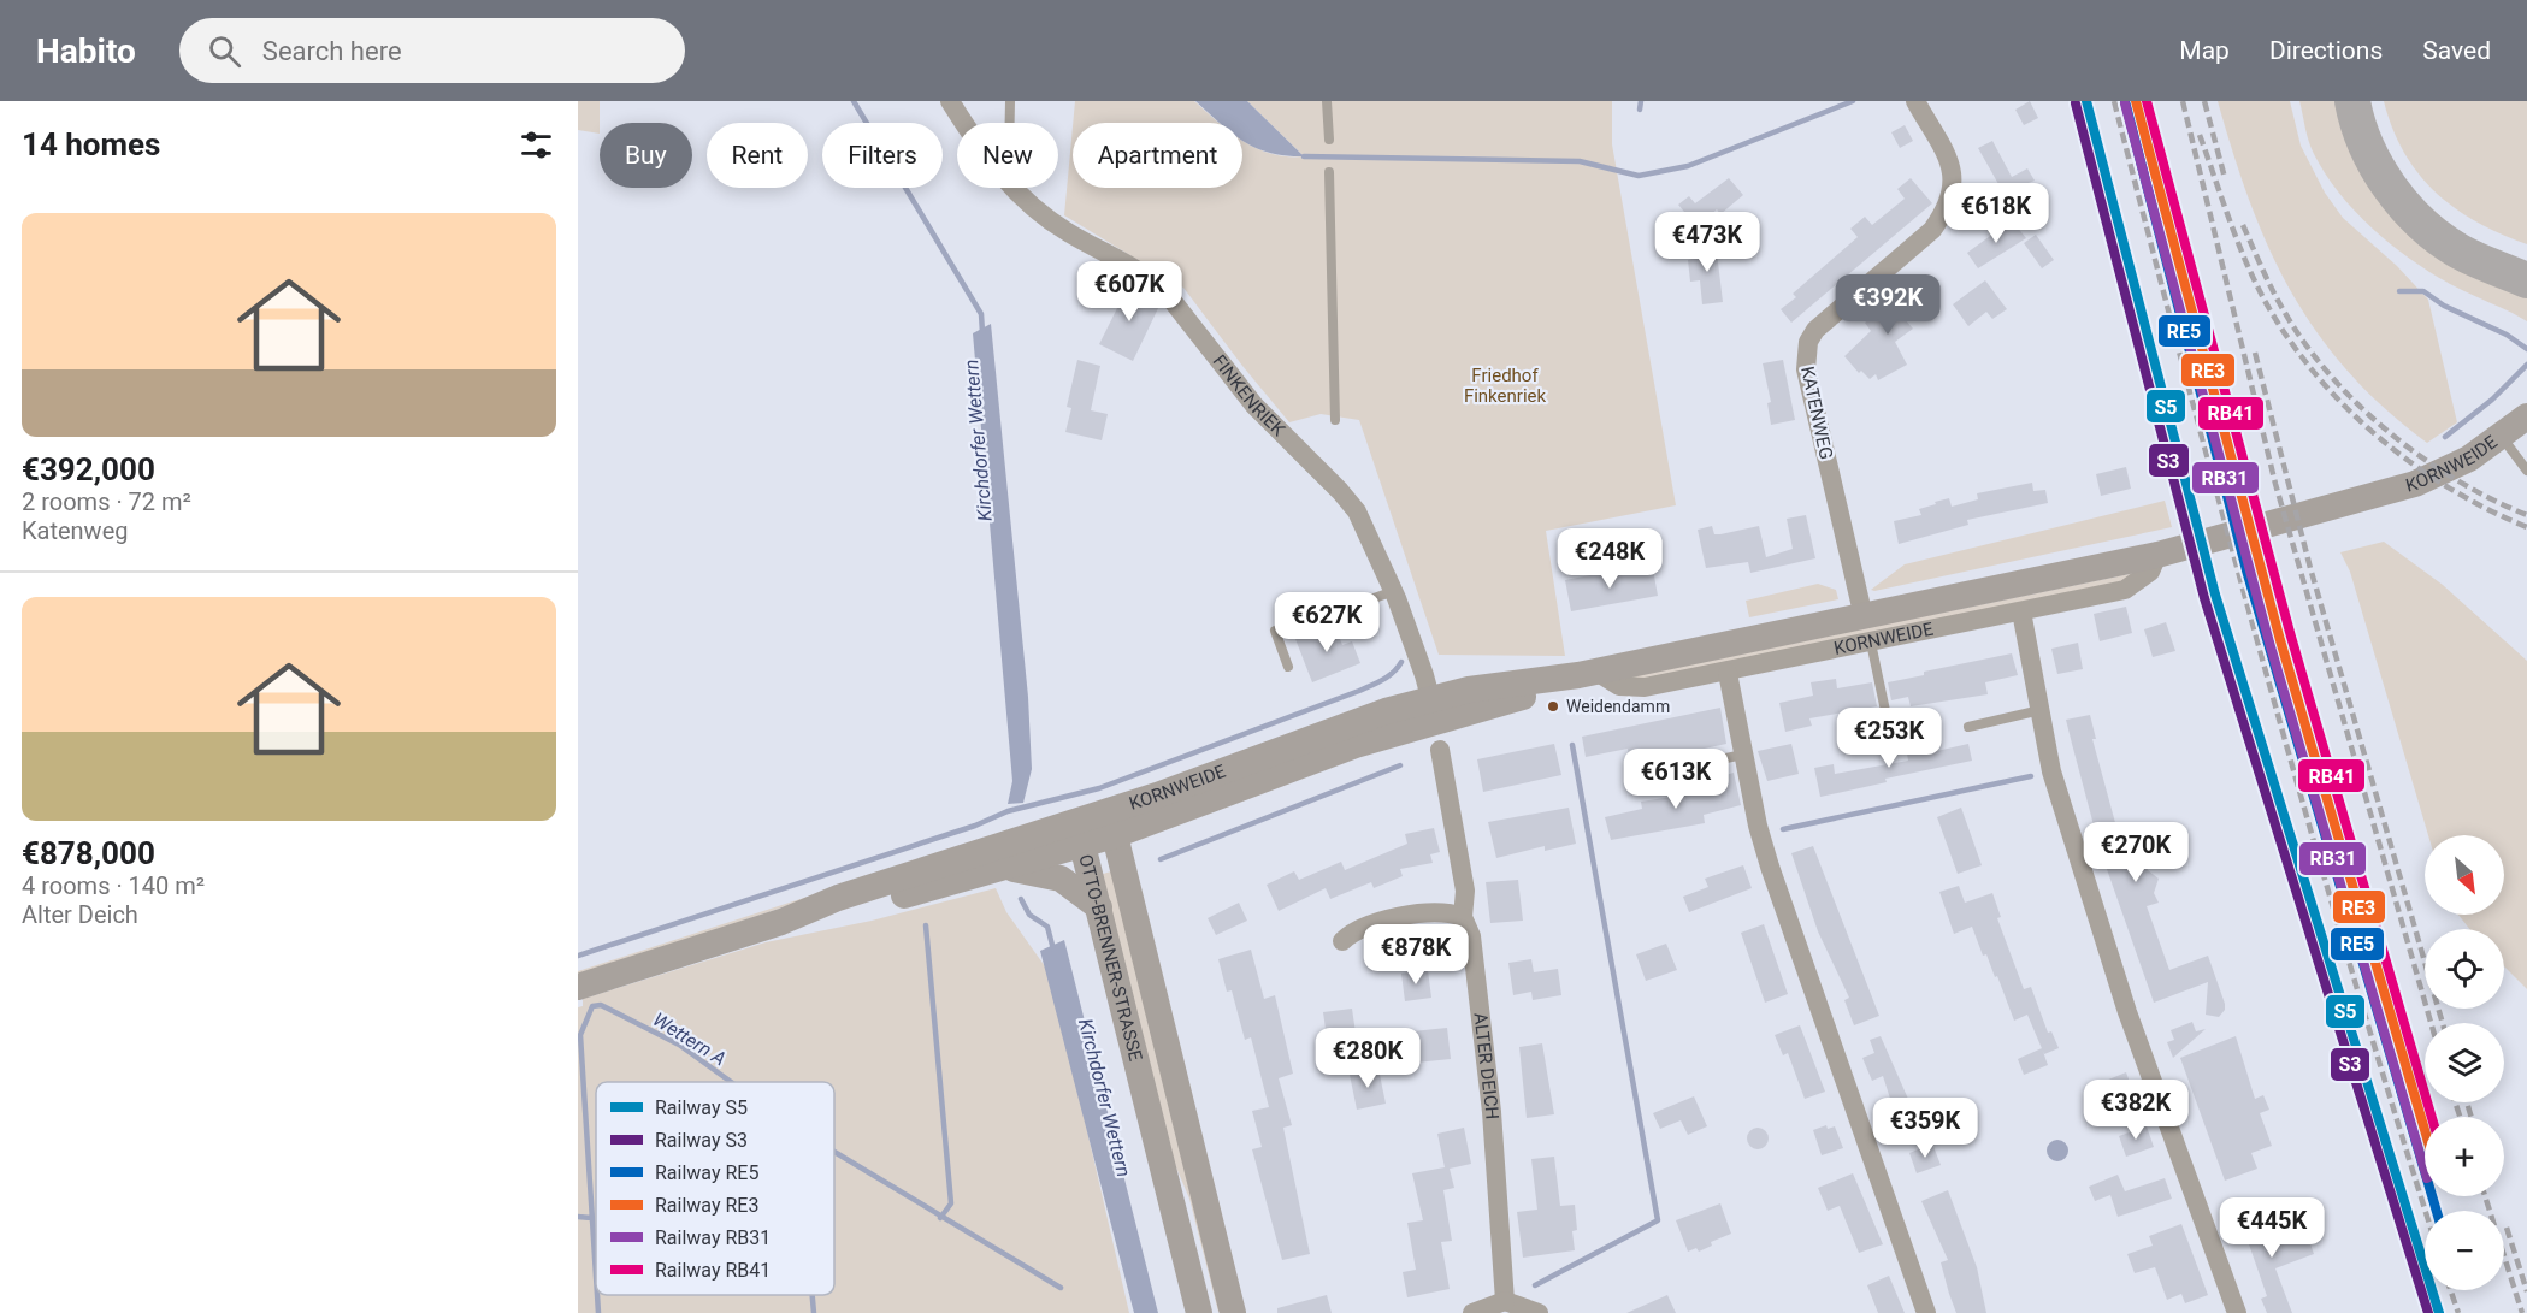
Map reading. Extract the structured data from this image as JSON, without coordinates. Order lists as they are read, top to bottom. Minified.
{"streets":{"main road":["KORNWEIDE","OTTO-BRENNER-STRASSE"],"street":["FINKENRIEK","KATENWEG","ALTER DEICH"]},"crossings":[["FINKENRIEK","KORNWEIDE"],["KATENWEG","KORNWEIDE"],["KORNWEIDE","OTTO-BRENNER-STRASSE"]],"water":["Kirchdorfer Wettern","Wettern A"],"parks":["Friedhof Finkenriek"],"places":["Weidendamm"],"lines":["rail line S5","rail line RE5","rail line RE3","rail line RB41","rail line S3","rail line RB31"],"legend":["Railway S5","Railway S3","Railway RE5","Railway RE3","Railway RB31","Railway RB41"],"north":"bottom right","page":{"header":"Habito","search":"Search here","nav":["Map","Directions","Saved"],"heading":"14 homes","chip":["Buy","Rent","Filters","New","Apartment"],"price":["€618K","€473K","€607K","€392K","€248K","€627K","€253K","€613K","€270K","€878K","€280K","€382K","€359K","€445K"],"list":[{"name":"€392,000","note":"2 rooms · 72 m² · Katenweg"},{"name":"€878,000","note":"4 rooms · 140 m² · Alter Deich"}],"map_buttons":["+","−"]}}
